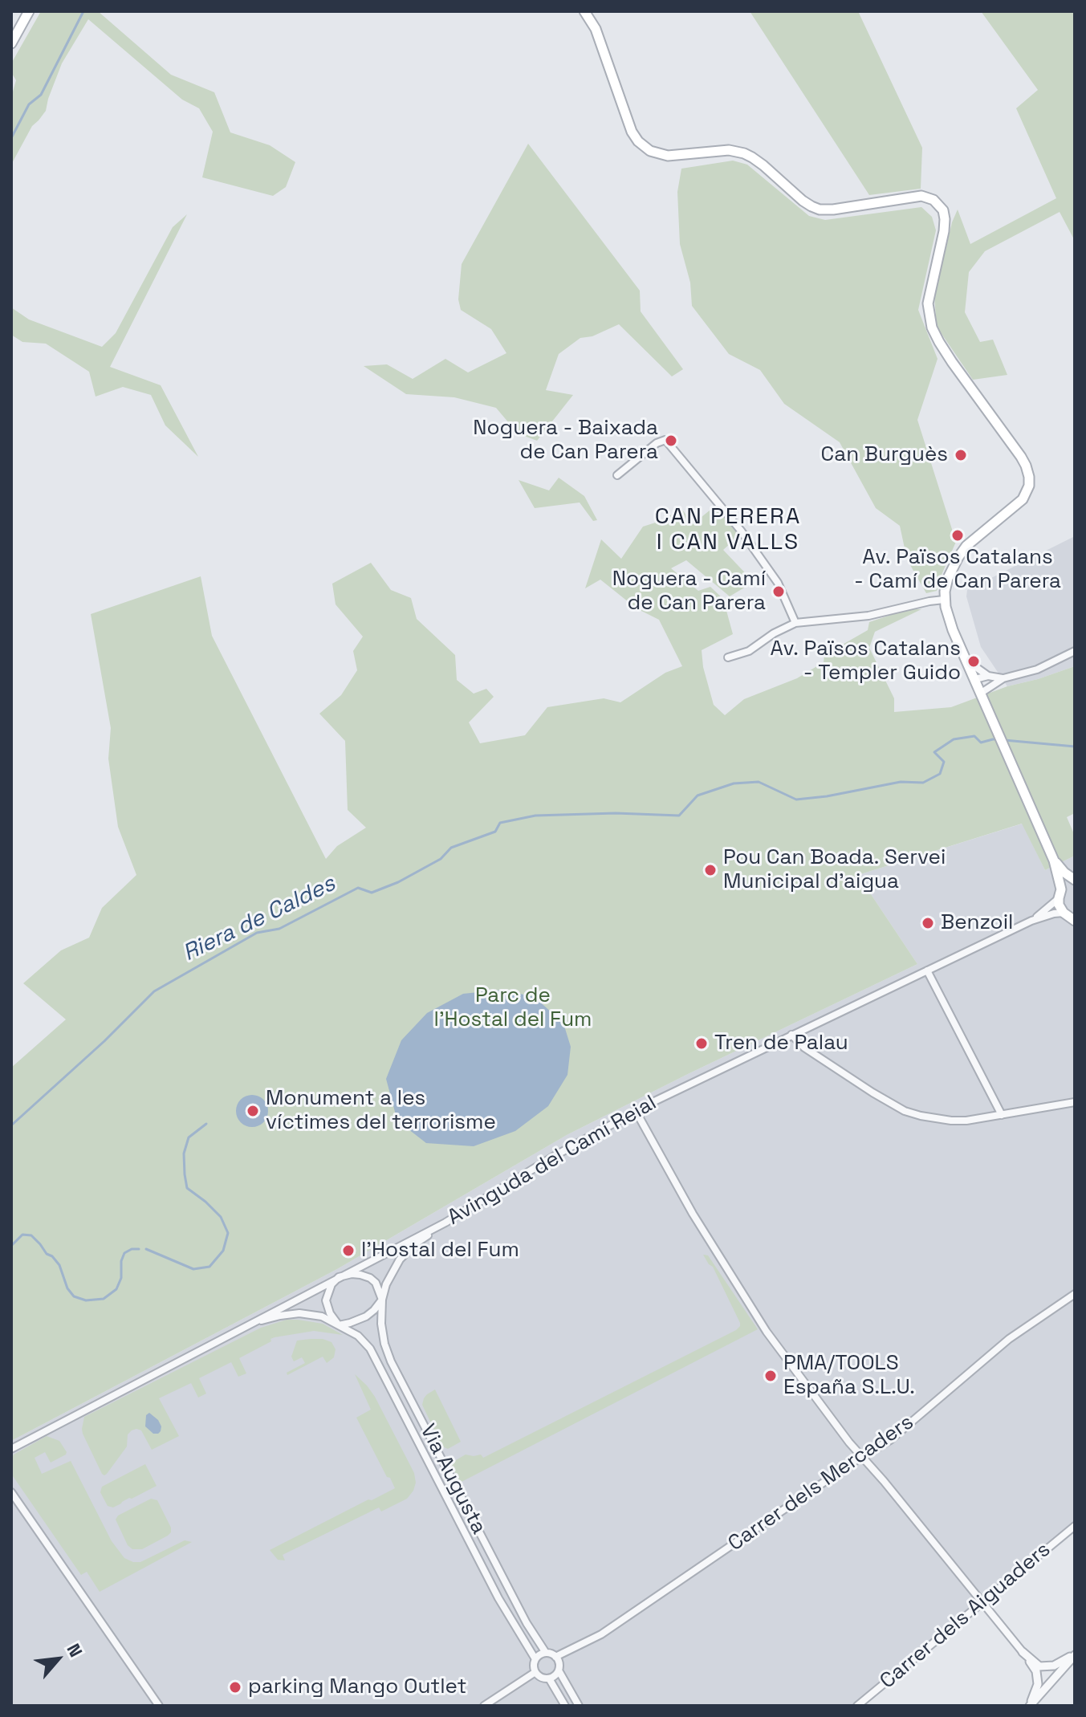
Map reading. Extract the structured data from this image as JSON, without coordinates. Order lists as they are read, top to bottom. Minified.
{"streets":{"street":["Avinguda del Camí Reial","Via Augusta","Carrer dels Mercaders","Carrer dels Aiguaders"]},"crossings":[["Avinguda del Camí Reial","Via Augusta"],["Via Augusta","Carrer dels Mercaders"]],"districts":["CAN PERERA I CAN VALLS"],"water":["Riera de Caldes"],"parks":["Parc de l'Hostal del Fum"],"places":["Noguera - Baixada de Can Parera","Can Burguès","Av. Països Catalans - Camí de Can Parera","Noguera - Camí de Can Parera","Av. Països Catalans - Templer Guido","Pou Can Boada. Servei Municipal d'aigua","Benzoil","Tren de Palau","Monument a les víctimes del terrorisme","l'Hostal del Fum","PMA/TOOLS España S.L.U.","parking Mango Outlet"],"north":"top right"}
